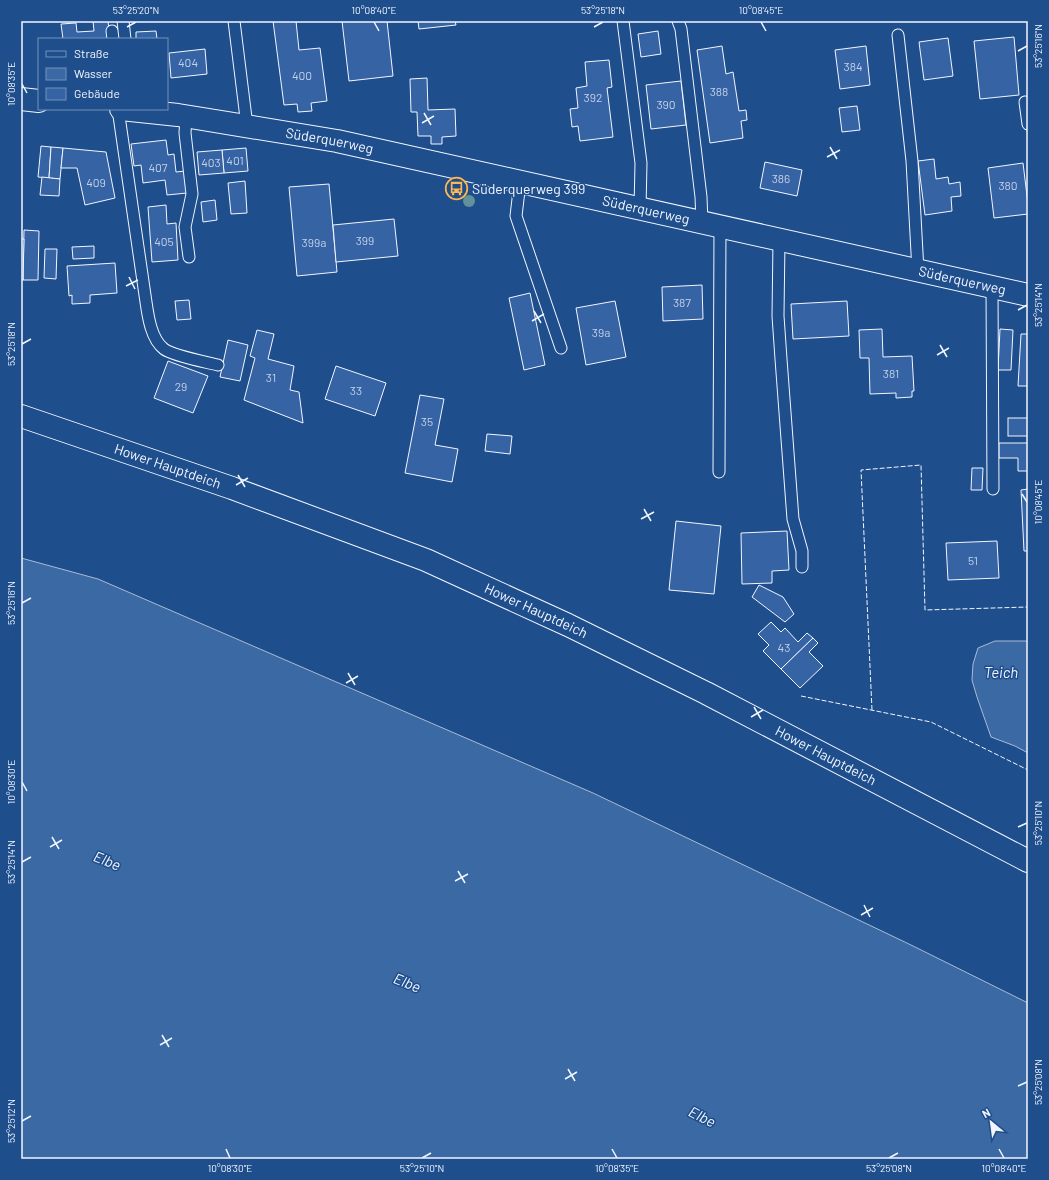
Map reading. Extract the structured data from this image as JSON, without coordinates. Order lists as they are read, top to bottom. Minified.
{"streets":{"street":["Süderquerweg","Hower Hauptdeich"]},"water":["Teich","Elbe"],"places":{"bus stop":["Süderquerweg 399"]},"house_numbers":["404","384","400","388","392","390","401","403","407","386","409","380","399","405","399a","387","39a","381","31","29","33","35","51","43"],"legend":["Straße","Wasser","Gebäude"],"north":"top left","coordinates":["53°25'20\"N","10°08'40\"E","53°25'18\"N","10°08'45\"E","53°25'16\"N","10°08'35\"E","53°25'14\"N","10°08'30\"E","53°25'10\"N","53°25'08\"N","53°25'12\"N"]}
